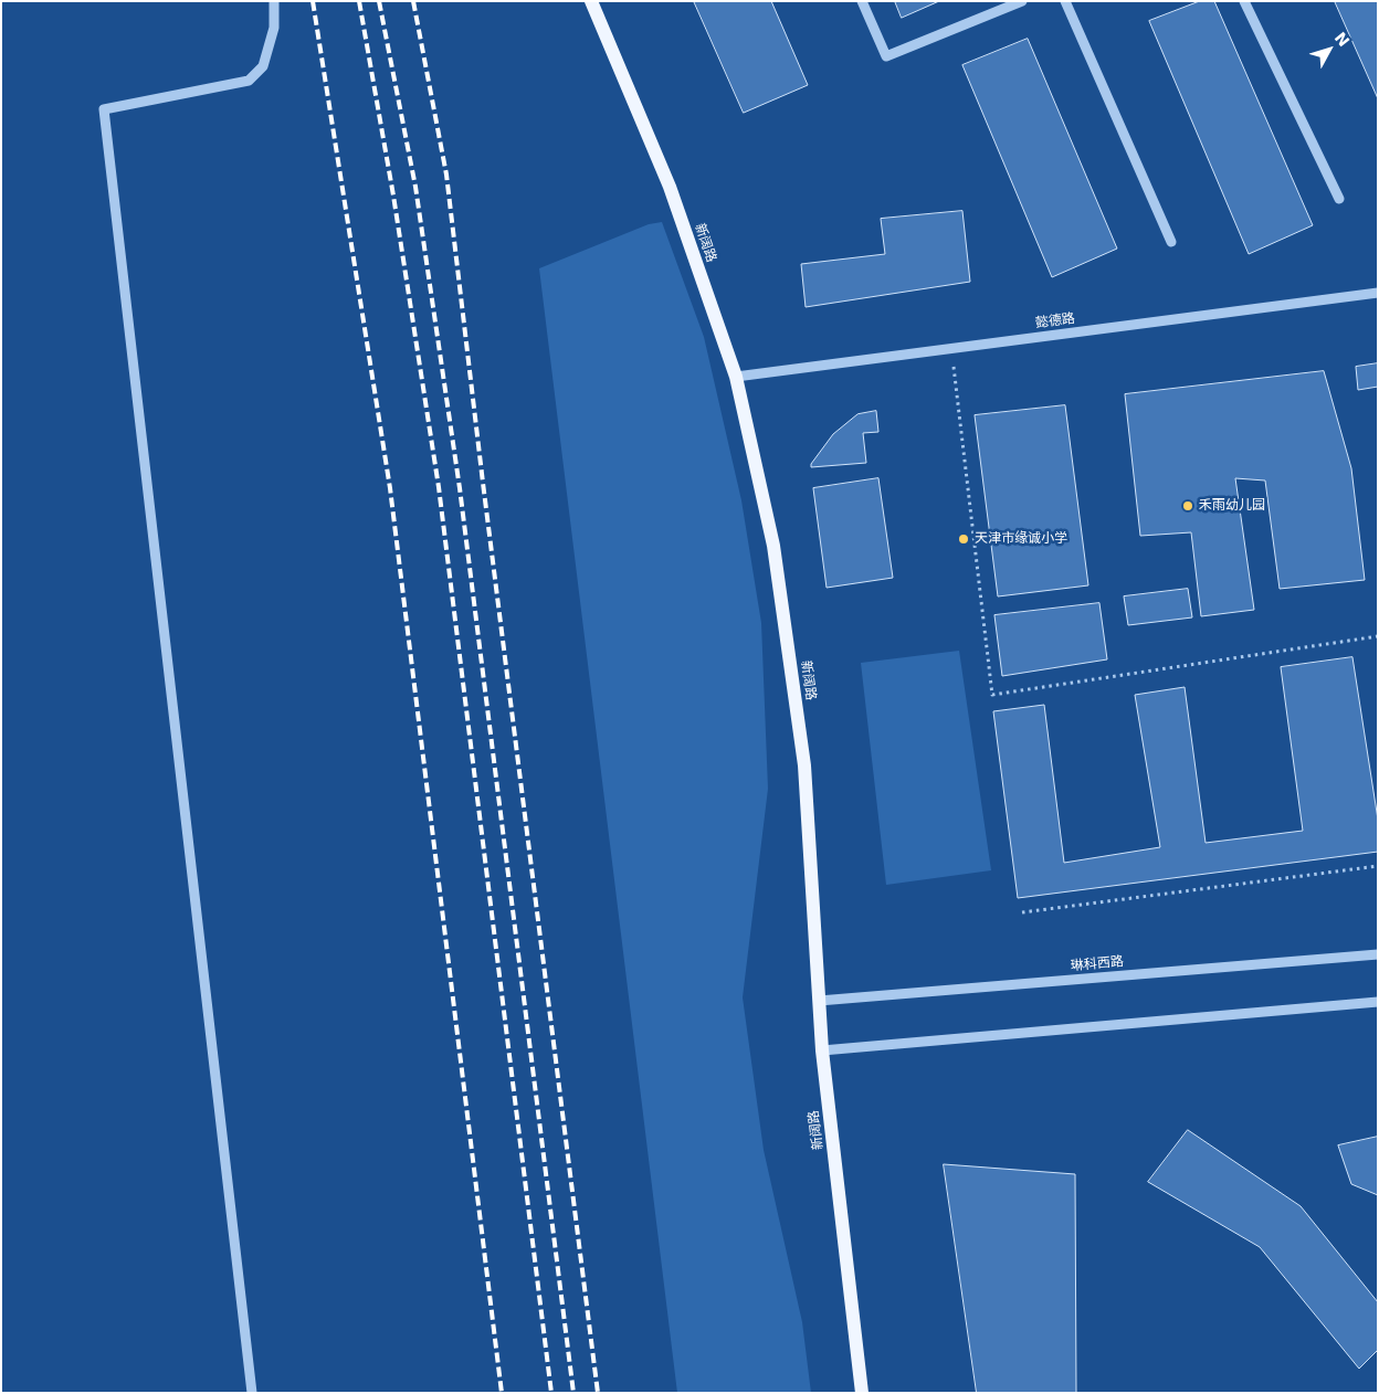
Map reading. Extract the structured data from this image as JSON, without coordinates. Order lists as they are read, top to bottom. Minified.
{"streets":{"main road":["新阔路"],"street":["懿德路","琳科西路"]},"crossings":[["新阔路","懿德路"],["新阔路","琳科西路"]],"places":["禾雨幼儿园","天津市缘诚小学"],"north":"top right"}
